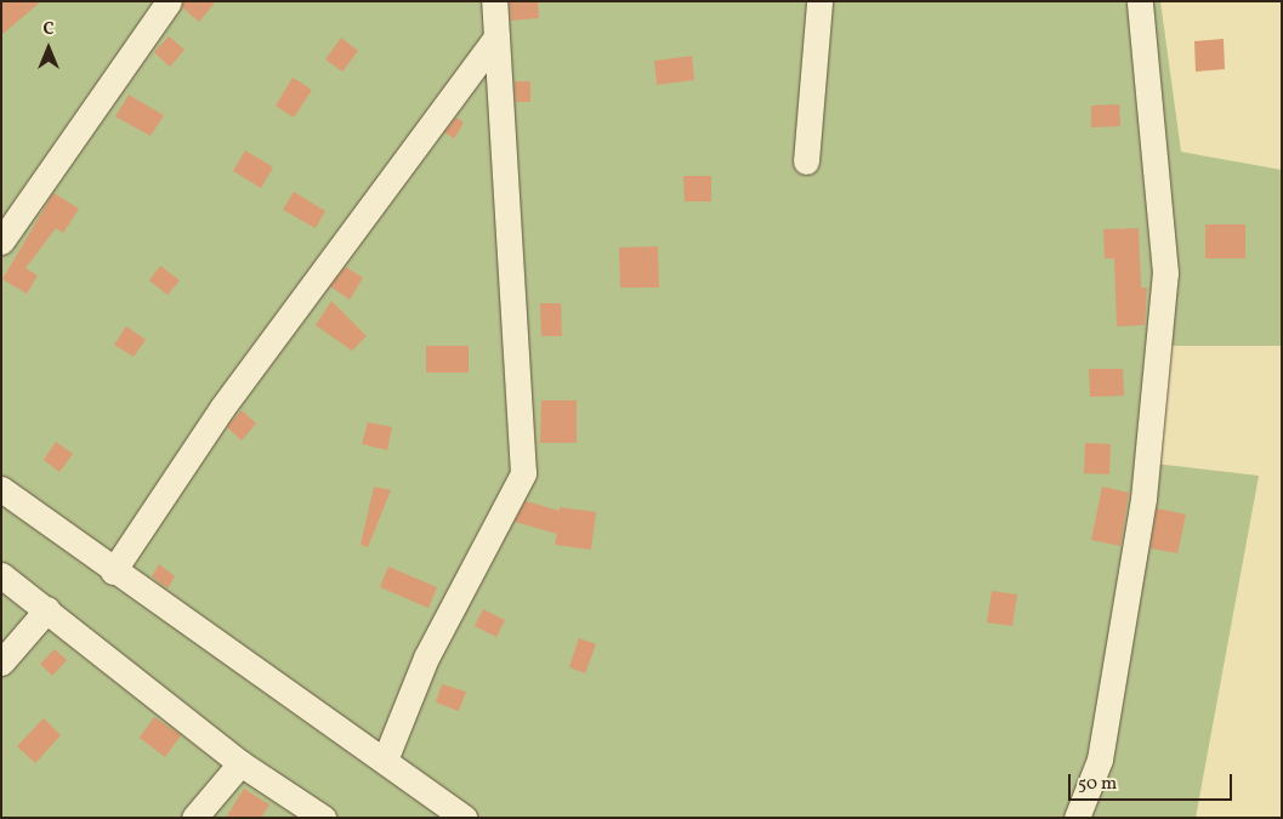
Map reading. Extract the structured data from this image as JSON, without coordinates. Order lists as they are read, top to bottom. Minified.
{"scale_bar":"50 m","north":"top"}
